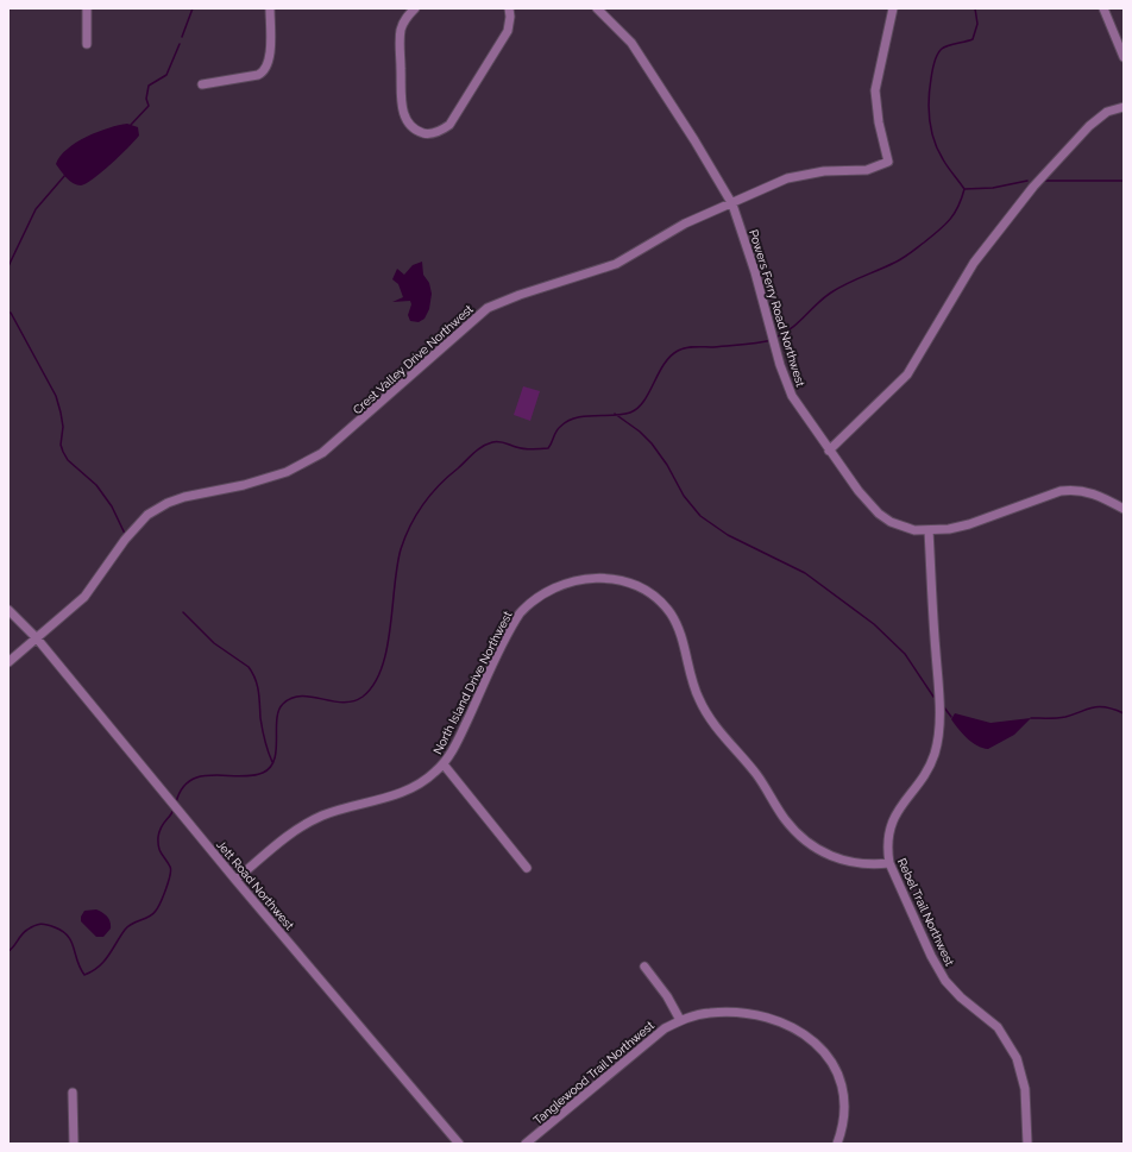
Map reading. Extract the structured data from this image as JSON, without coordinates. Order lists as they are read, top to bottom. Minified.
{"streets":{"street":["Powers Ferry Road Northwest","Crest Valley Drive Northwest","North Island Drive Northwest","Jett Road Northwest","Rebel Trail Northwest","Tanglewood Trail Northwest"]},"crossings":[["Powers Ferry Road Northwest","Crest Valley Drive Northwest"],["Powers Ferry Road Northwest","Rebel Trail Northwest"],["Crest Valley Drive Northwest","Jett Road Northwest"],["North Island Drive Northwest","Jett Road Northwest"],["North Island Drive Northwest","Rebel Trail Northwest"]]}
